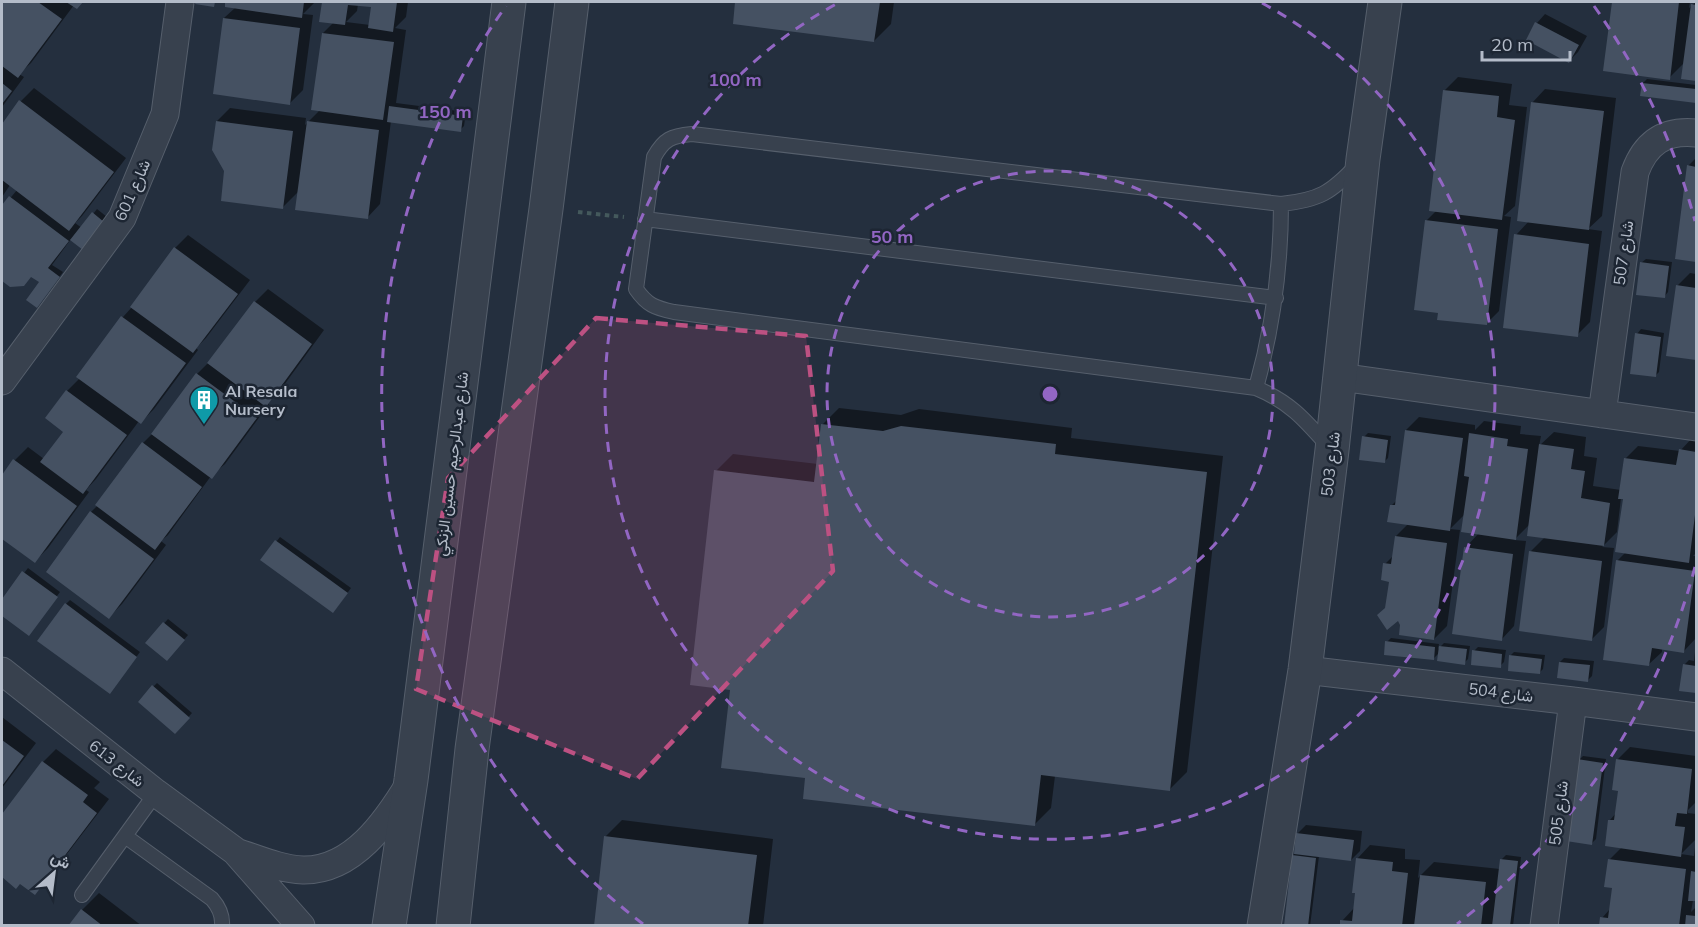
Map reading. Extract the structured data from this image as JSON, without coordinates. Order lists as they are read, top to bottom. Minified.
{"streets":{"street":["شارع 601","شارع 507","شارع عبدالرحيم حسين الزنكي","شارع 503","شارع 504","شارع 613","شارع 505"]},"crossings":[["شارع عبدالرحيم حسين الزنكي","شارع 613"],["شارع 503","شارع 504"],["شارع 504","شارع 505"]],"places":{"building":["Al Resala Nursery"]},"scale_bar":"20 m","north":"top right","rings":["100 m","150 m","50 m"]}
